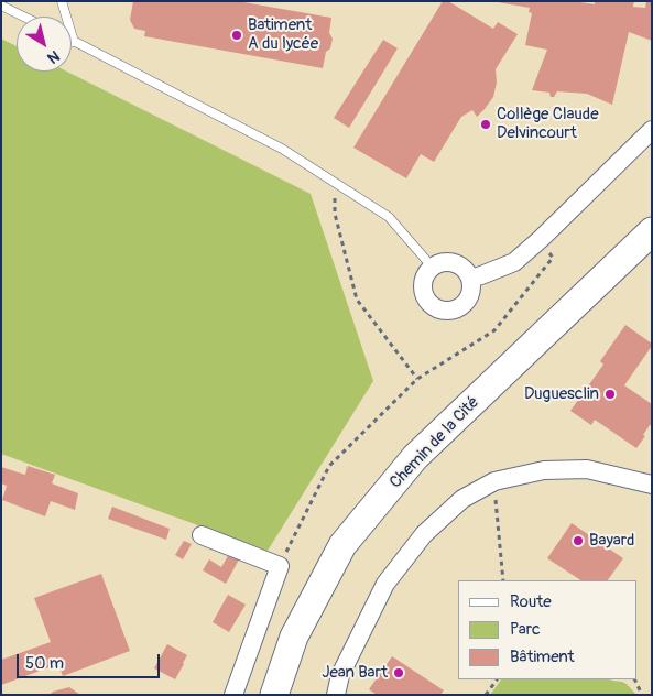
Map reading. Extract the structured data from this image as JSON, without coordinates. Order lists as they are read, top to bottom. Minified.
{"streets":{"main road":["Chemin de la Cité"]},"places":["Batiment A du lycée","Collège Claude Delvincourt","Duguesclin","Bayard","Jean Bart"],"legend":["Route","Parc","Bâtiment"],"scale_bar":"50 m","north":"bottom right"}
